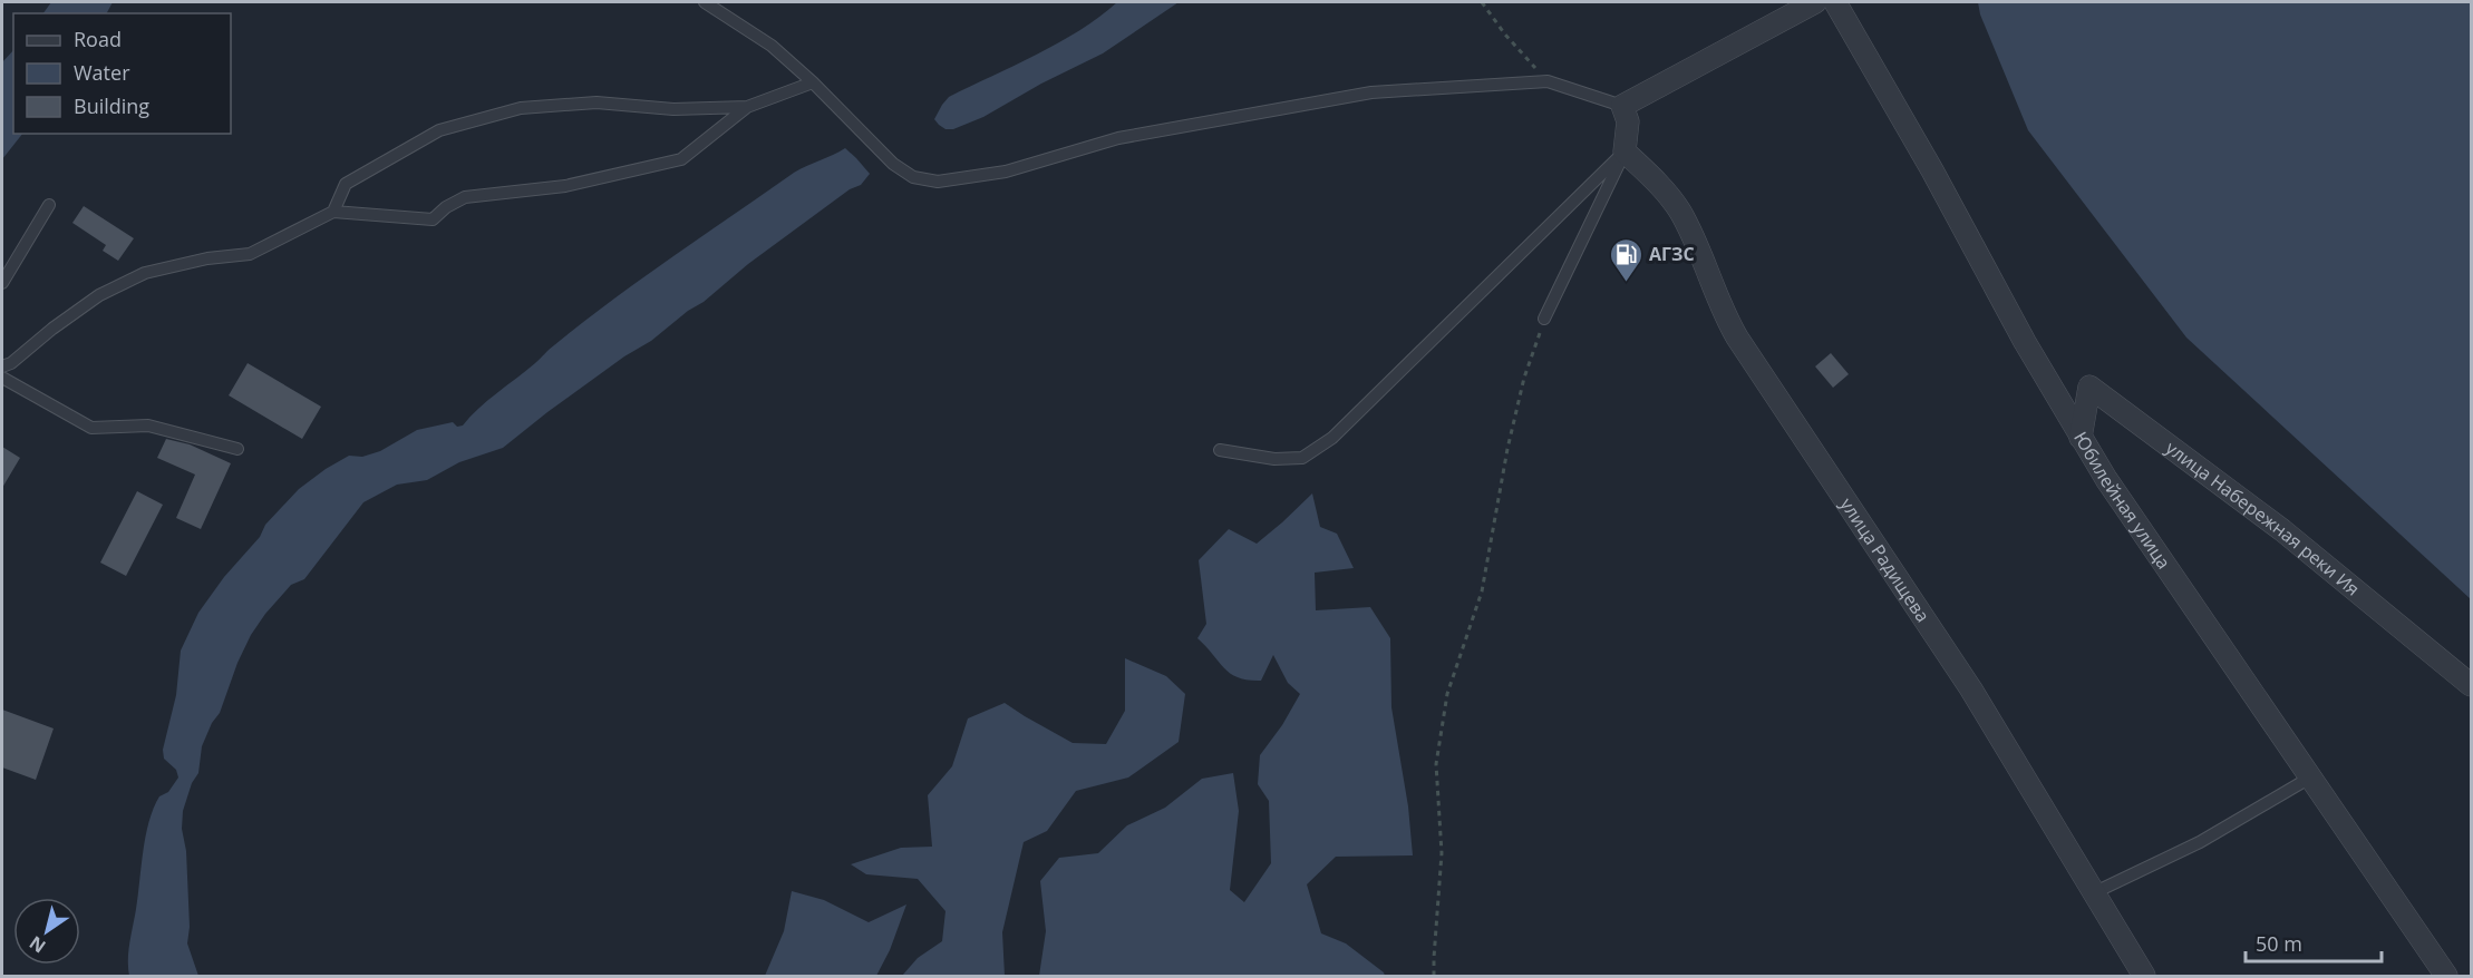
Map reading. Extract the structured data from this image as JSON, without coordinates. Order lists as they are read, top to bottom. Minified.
{"streets":{"street":["Юбилейная улица","улица Набережная реки Ия","улица Радищева"]},"crossings":[["Юбилейная улица","улица Набережная реки Ия"]],"places":{"fuel station":["АГЗС"]},"legend":["Road","Water","Building"],"scale_bar":"50 m","north":"bottom left"}
